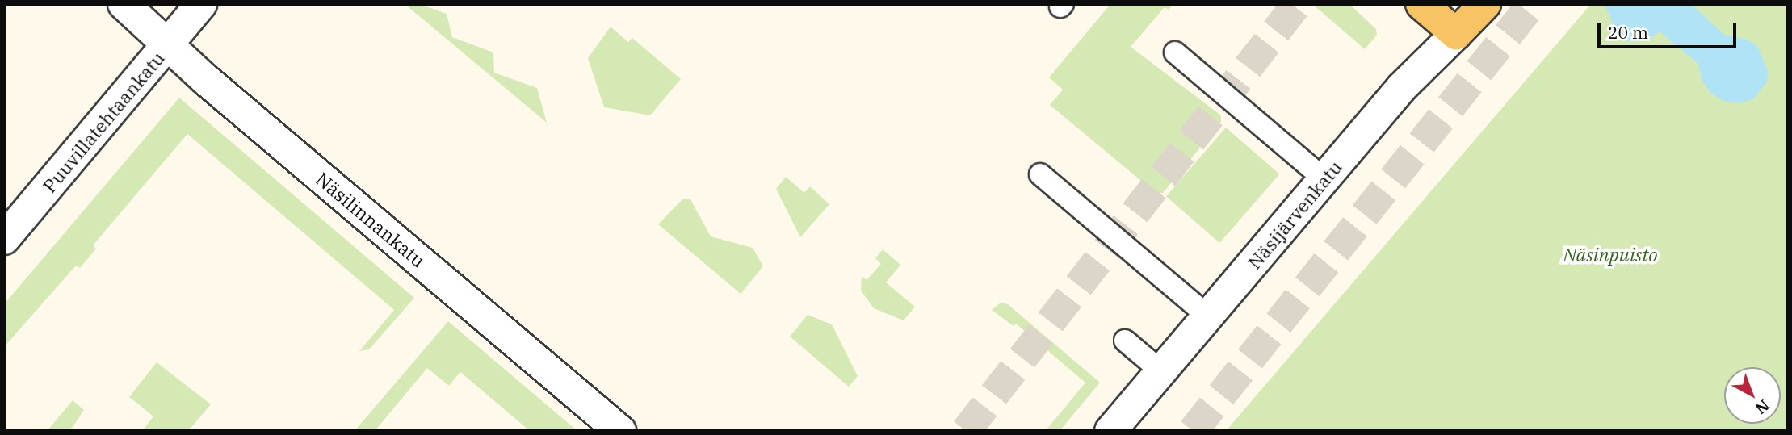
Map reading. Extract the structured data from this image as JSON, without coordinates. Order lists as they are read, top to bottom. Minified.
{"streets":{"main road":["Näsijärvenkatu"],"street":["Puuvillatehtaankatu","Näsilinnankatu"]},"crossings":[["Puuvillatehtaankatu","Näsilinnankatu"]],"parks":["Näsinpuisto"],"scale_bar":"20 m","north":"bottom right"}
